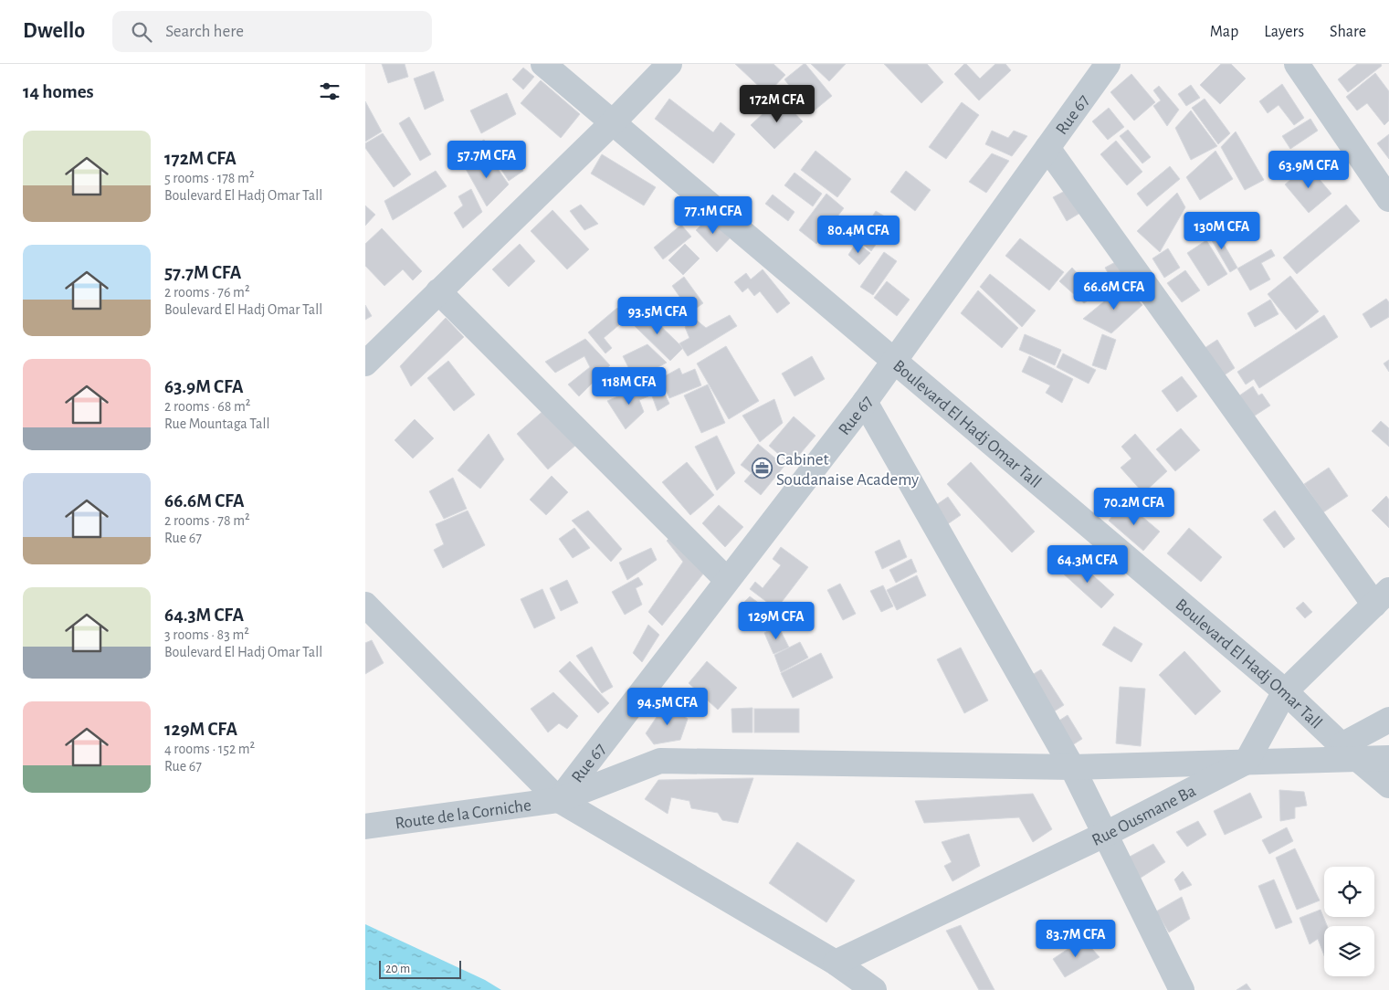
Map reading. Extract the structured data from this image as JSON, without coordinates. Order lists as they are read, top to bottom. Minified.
{"streets":{"street":["Rue 67","Boulevard El Hadj Omar Tall","Route de la Corniche","Rue Ousmane Ba"]},"crossings":[["Rue 67","Boulevard El Hadj Omar Tall"],["Rue 67","Route de la Corniche"],["Boulevard El Hadj Omar Tall","Route de la Corniche"],["Route de la Corniche","Rue Ousmane Ba"]],"places":{"office":["Cabinet Soudanaise Academy"]},"scale_bar":"20 m","page":{"header":"Dwello","search":"Search here","nav":["Map","Layers","Share"],"heading":"14 homes","price":["172M CFA","57.7M CFA","63.9M CFA","77.1M CFA","130M CFA","80.4M CFA","66.6M CFA","93.5M CFA","118M CFA","70.2M CFA","64.3M CFA","129M CFA","94.5M CFA","83.7M CFA"],"list":[{"name":"172M CFA","note":"5 rooms · 178 m² · Boulevard El Hadj Omar Tall"},{"name":"57.7M CFA","note":"2 rooms · 76 m² · Boulevard El Hadj Omar Tall"},{"name":"63.9M CFA","note":"2 rooms · 68 m² · Rue Mountaga Tall"},{"name":"66.6M CFA","note":"2 rooms · 78 m² · Rue 67"},{"name":"64.3M CFA","note":"3 rooms · 83 m² · Boulevard El Hadj Omar Tall"},{"name":"129M CFA","note":"4 rooms · 152 m² · Rue 67"}],"scale":"20 m"}}
